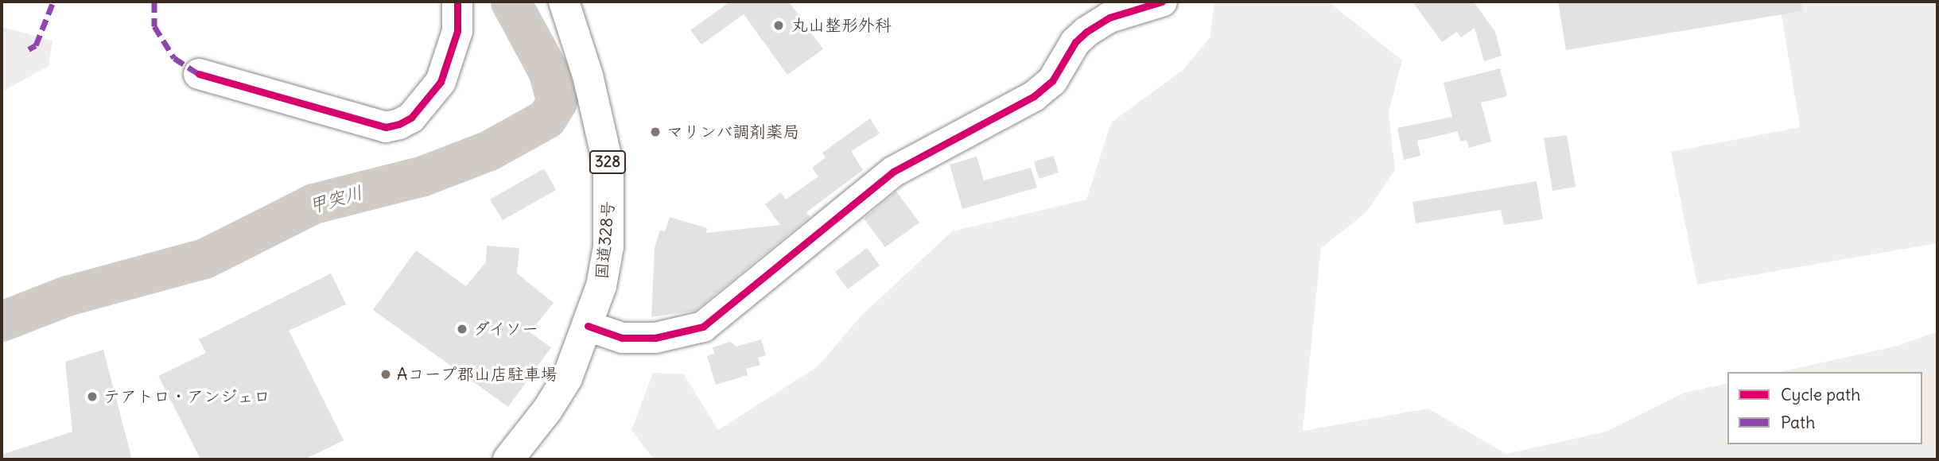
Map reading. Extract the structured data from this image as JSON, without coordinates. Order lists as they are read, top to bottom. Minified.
{"streets":{"main road":["328","国道328号"]},"water":["甲突川"],"places":["丸山整形外科","マリンバ調剤薬局","ダイソー","Aコープ郡山店駐車場","テアトロ・アンジェロ"],"legend":["Cycle path","Path"]}
